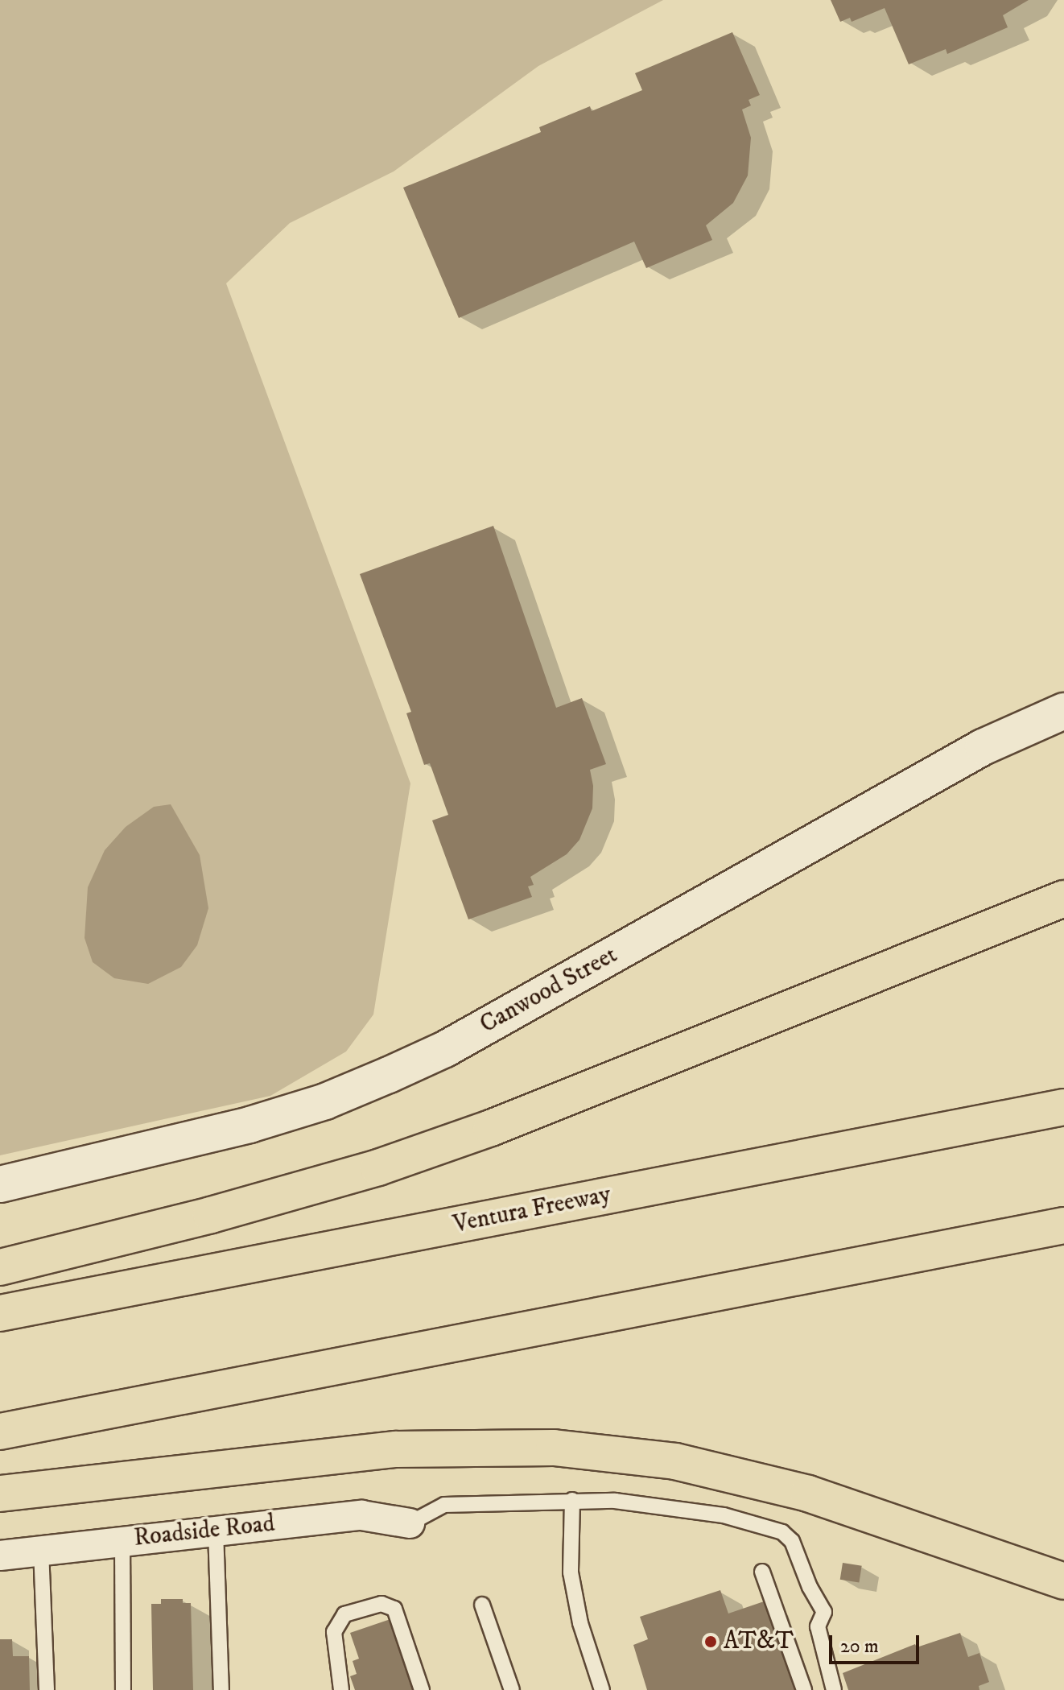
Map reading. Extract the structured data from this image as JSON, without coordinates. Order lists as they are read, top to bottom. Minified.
{"streets":{"highway":["Ventura Freeway"],"street":["Canwood Street","Roadside Road"]},"places":["AT&T"],"scale_bar":"20 m"}
